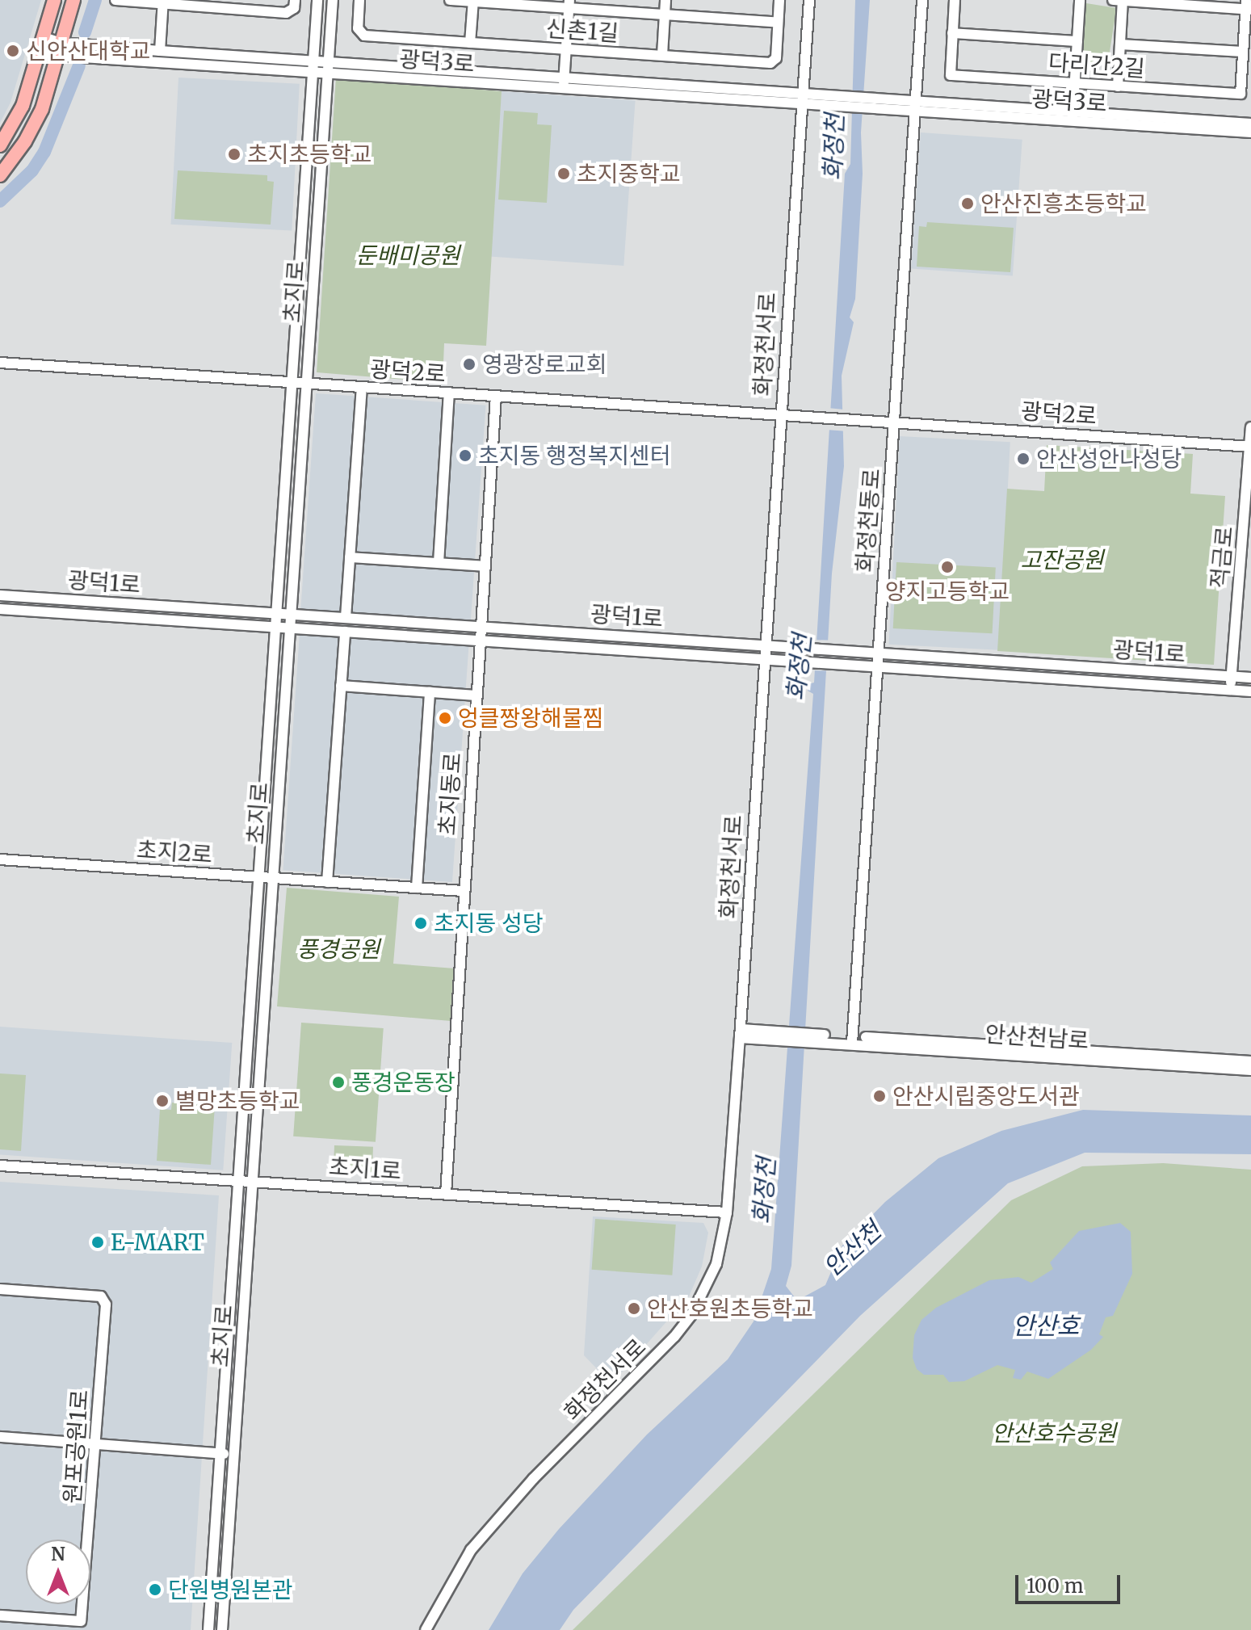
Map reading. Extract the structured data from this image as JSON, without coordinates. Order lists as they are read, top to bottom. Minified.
{"streets":{"street":["신촌1길","광덕3로","다리간2길","초지로","화정천서로","광덕2로","화정천동로","적금로","광덕1로","초지동로","초지2로","안산천남로","초지1로","원포공원1로"]},"crossings":[["광덕3로","초지로"],["광덕3로","화정천서로"],["광덕3로","화정천동로"],["초지로","광덕2로"],["초지로","광덕1로"],["초지로","초지2로"],["초지로","초지1로"],["화정천서로","광덕2로"],["화정천서로","광덕1로"],["화정천서로","안산천남로"],["화정천서로","초지1로"],["광덕2로","화정천동로"],["광덕2로","적금로"],["광덕2로","초지동로"],["화정천동로","광덕1로"],["화정천동로","안산천남로"],["적금로","광덕1로"],["광덕1로","초지동로"],["초지동로","초지2로"],["초지동로","초지1로"]],"water":["화정천","안산천","안산호"],"parks":["둔배미공원","고잔공원","풍경공원","안산호수공원"],"places":["신안산대학교","초지초등학교","초지중학교","안산진흥초등학교","영광장로교회","초지동 행정복지센터","안산성안나성당","양지고등학교","엉클짱왕해물찜","초지동 성당","풍경운동장","안산시립중앙도서관","별망초등학교","E-MART","안산호원초등학교","단원병원본관"],"scale_bar":"100 m","north":"top"}
